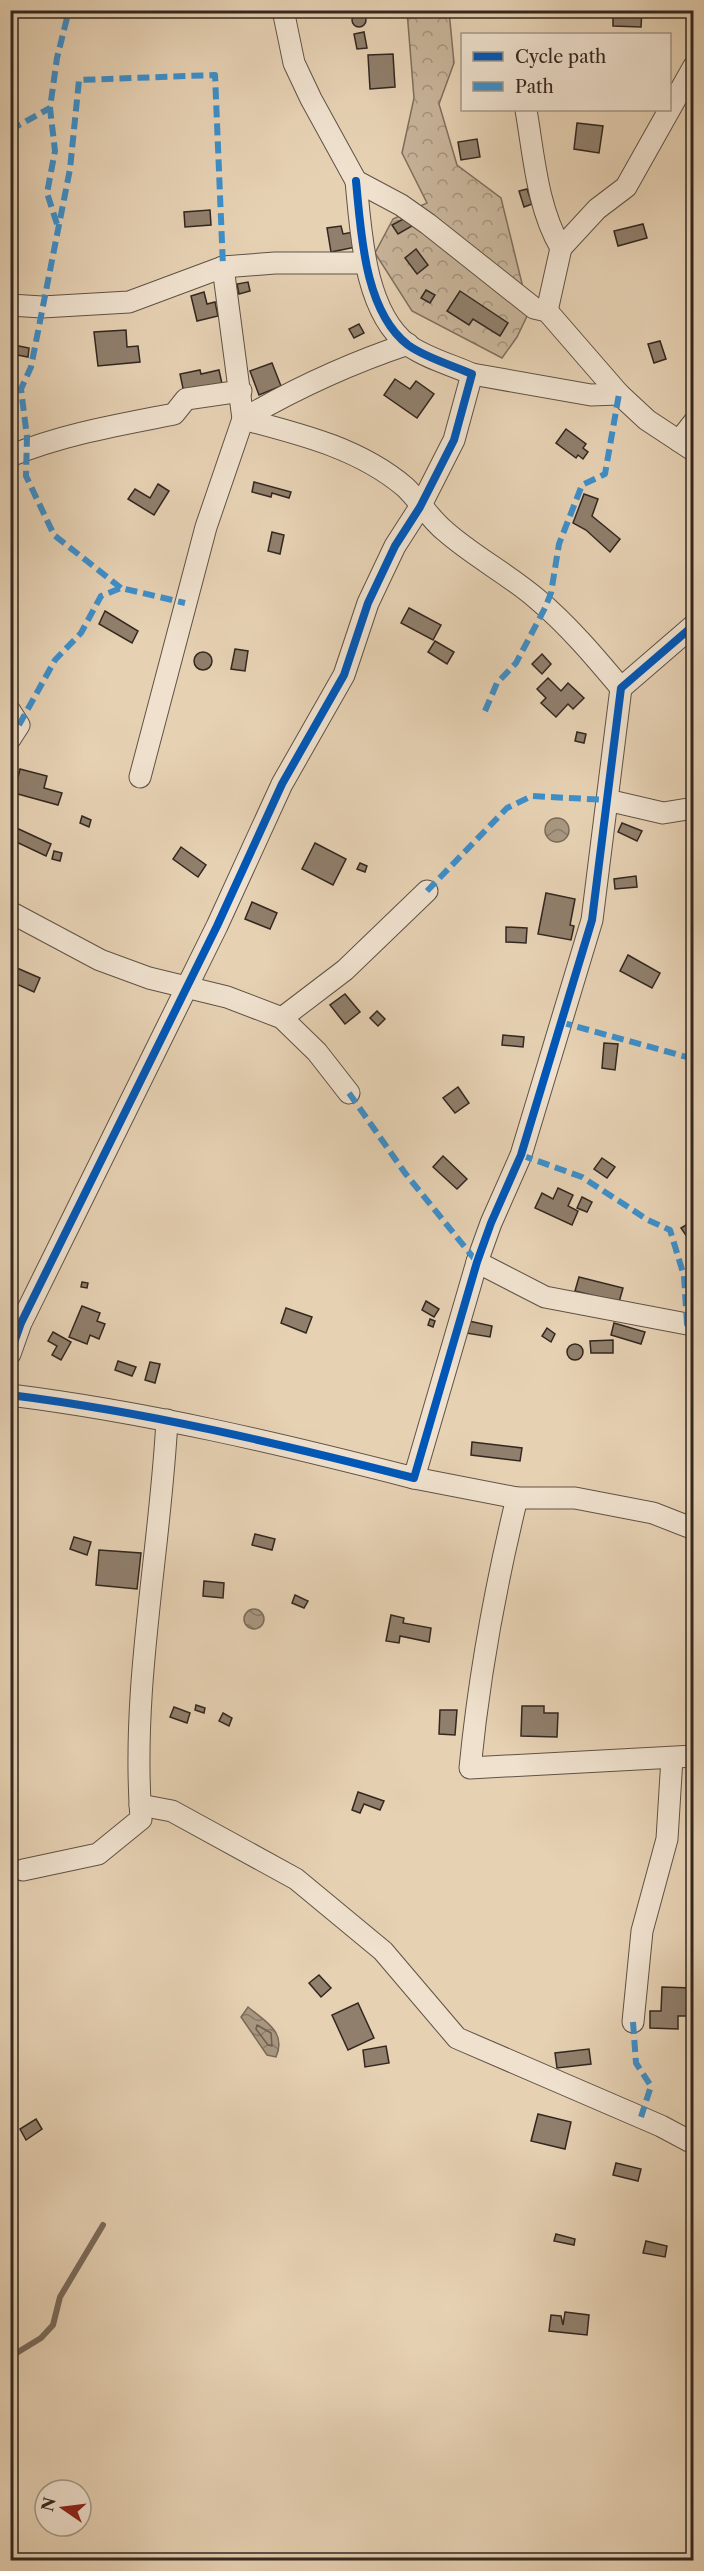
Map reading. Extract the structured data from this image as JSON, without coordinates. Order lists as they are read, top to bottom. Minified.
{"legend":["Cycle path","Path"],"north":"left"}
